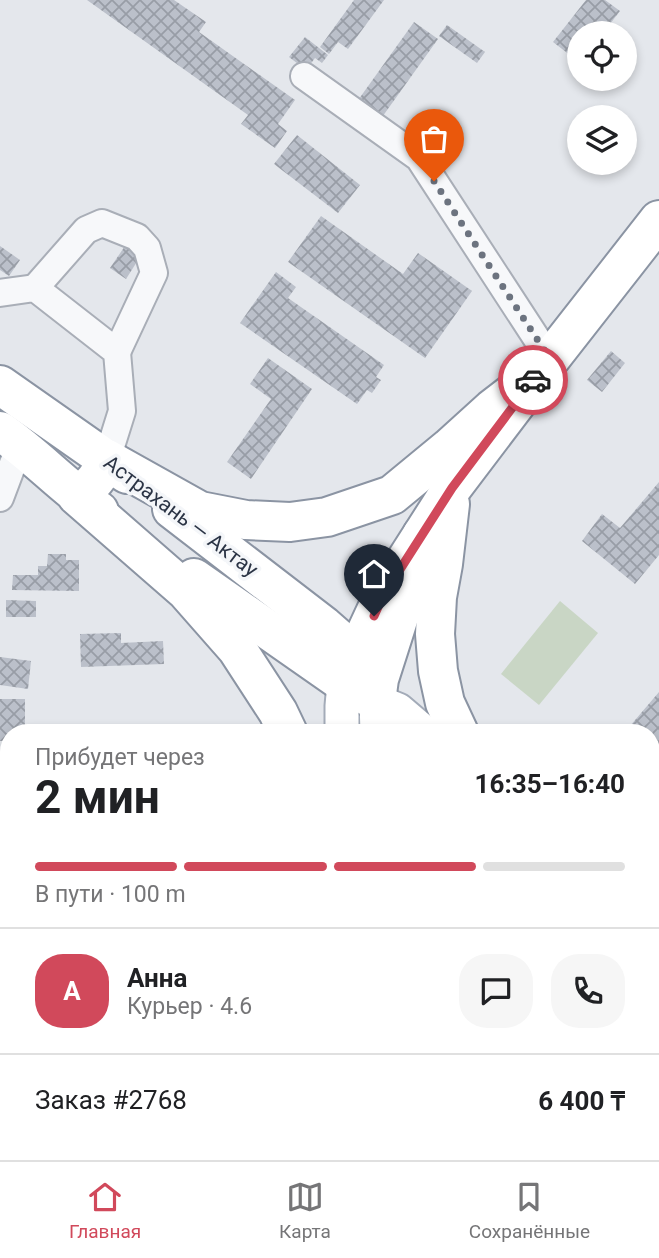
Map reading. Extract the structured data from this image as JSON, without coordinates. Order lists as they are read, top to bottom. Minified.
{"streets":{"highway":["Астрахань — Актау"]},"page":{"heading":["2 мин","Прибудет через","16:35–16:40"],"panel":["Анна","Курьер · 4.6","Заказ #2768","6 400 ₸"],"bar":"В пути · 100 m","round":"А","tabs":["Главная","Карта","Сохранённые"]}}
